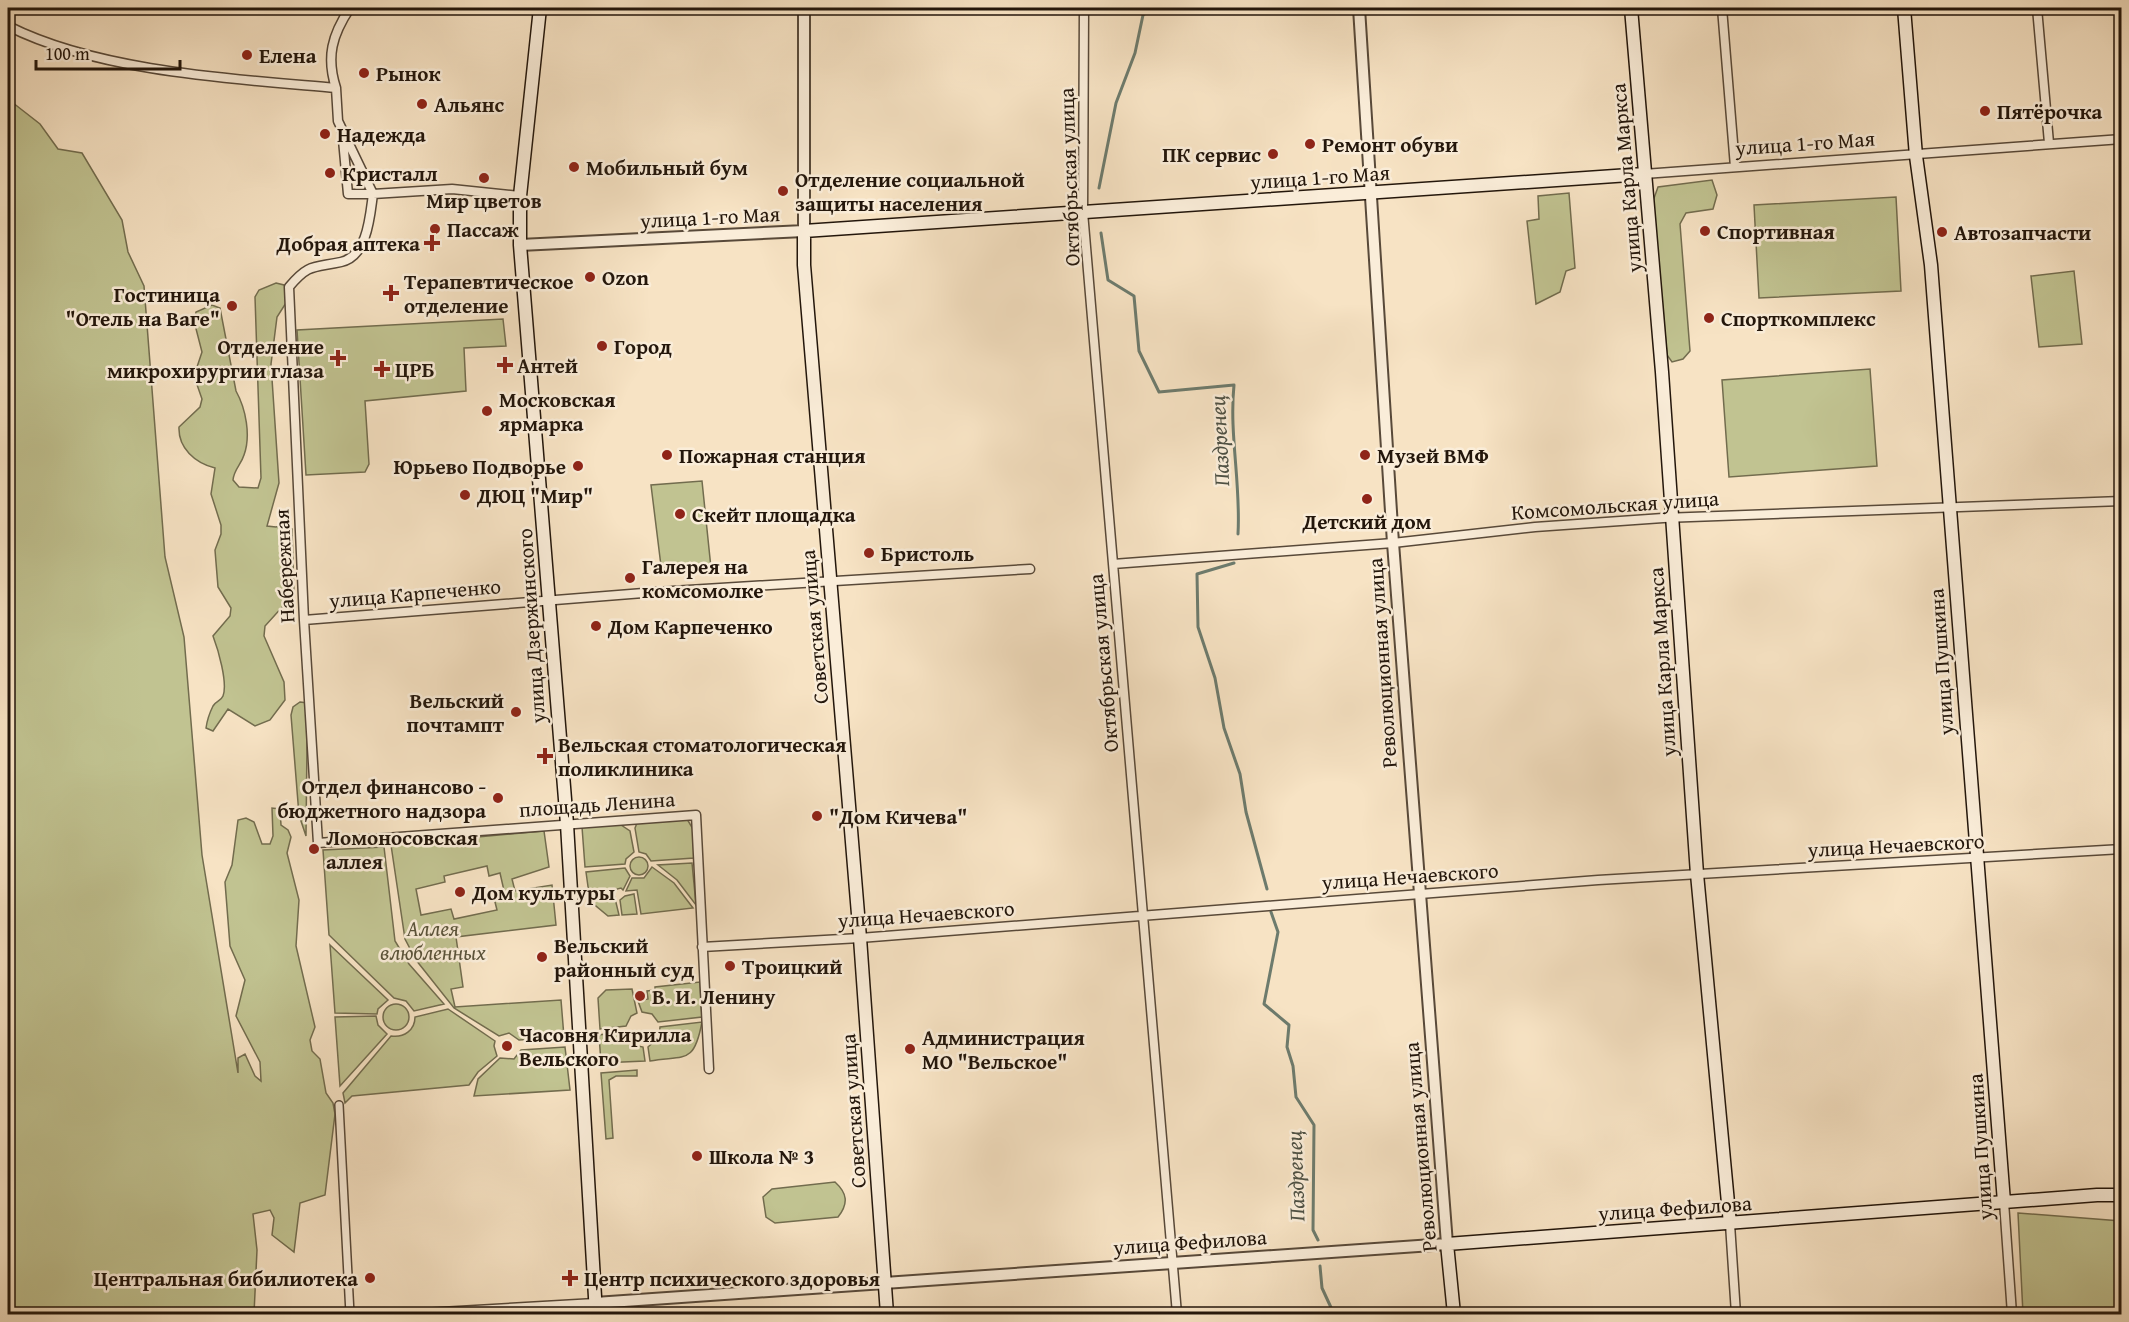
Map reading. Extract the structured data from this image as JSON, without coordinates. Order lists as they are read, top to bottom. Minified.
{"streets":{"main road":["улица 1-го Мая","улица Карла Маркса","улица Дзержинского","Советская улица","улица Пушкина","Революционная улица","улица Фефилова"],"street":["Октябрьская улица","Комсомольская улица","Набережная","улица Карпеченко","площадь Ленина","улица Нечаевского"]},"crossings":[["улица 1-го Мая","Октябрьская улица"],["улица 1-го Мая","улица Карла Маркса"],["улица 1-го Мая","улица Дзержинского"],["улица 1-го Мая","Советская улица"],["улица 1-го Мая","улица Пушкина"],["улица 1-го Мая","Революционная улица"],["Октябрьская улица","Комсомольская улица"],["Октябрьская улица","улица Нечаевского"],["Октябрьская улица","улица Фефилова"],["улица Карла Маркса","Комсомольская улица"],["улица Карла Маркса","улица Нечаевского"],["улица Карла Маркса","улица Фефилова"],["Комсомольская улица","улица Пушкина"],["Комсомольская улица","Революционная улица"],["Набережная","улица Карпеченко"],["Набережная","площадь Ленина"],["улица Карпеченко","улица Дзержинского"],["улица Карпеченко","Советская улица"],["улица Дзержинского","площадь Ленина"],["улица Дзержинского","улица Фефилова"],["Советская улица","улица Нечаевского"],["Советская улица","улица Фефилова"],["улица Пушкина","улица Нечаевского"],["улица Пушкина","улица Фефилова"],["Революционная улица","улица Нечаевского"],["Революционная улица","улица Фефилова"],["площадь Ленина","улица Нечаевского"]],"water":["Паздренец"],"parks":["Аллея влюбленных"],"places":{"other":["Елена","Рынок","Альянс","Пятёрочка","Надежда","Ремонт обуви","ПК сервис","Мобильный бум","Кристалл","Мир цветов","Отделение социальной защиты населения","Пассаж","Спортивная","Автозапчасти","Ozon","Гостиница \"Отель на Ваге\"","Спорткомплекс","Город","Московская ярмарка","Пожарная станция","Музей ВМФ","Юрьево Подворье","ДЮЦ \"Мир\"","Детский дом","Скейт площадка","Бристоль","Галерея на комсомолке","Дом Карпеченко","Вельский почтампт","Отдел финансово - бюджетного надзора","\"Дом Кичева\"","Ломоносовская аллея","Дом культуры","Вельский районный суд","Троицкий","В. И. Ленину","Часовня Кирилла Вельского","Администрация МО \"Вельское\"","Школа № 3","Центральная бибилиотека"],"health":["Добрая аптека","Терапевтическое отделение","Отделение микрохирургии глаза","Антей","ЦРБ","Вельская стоматологическая поликлиника","Центр психического здоровья"]},"scale_bar":"100 m"}
